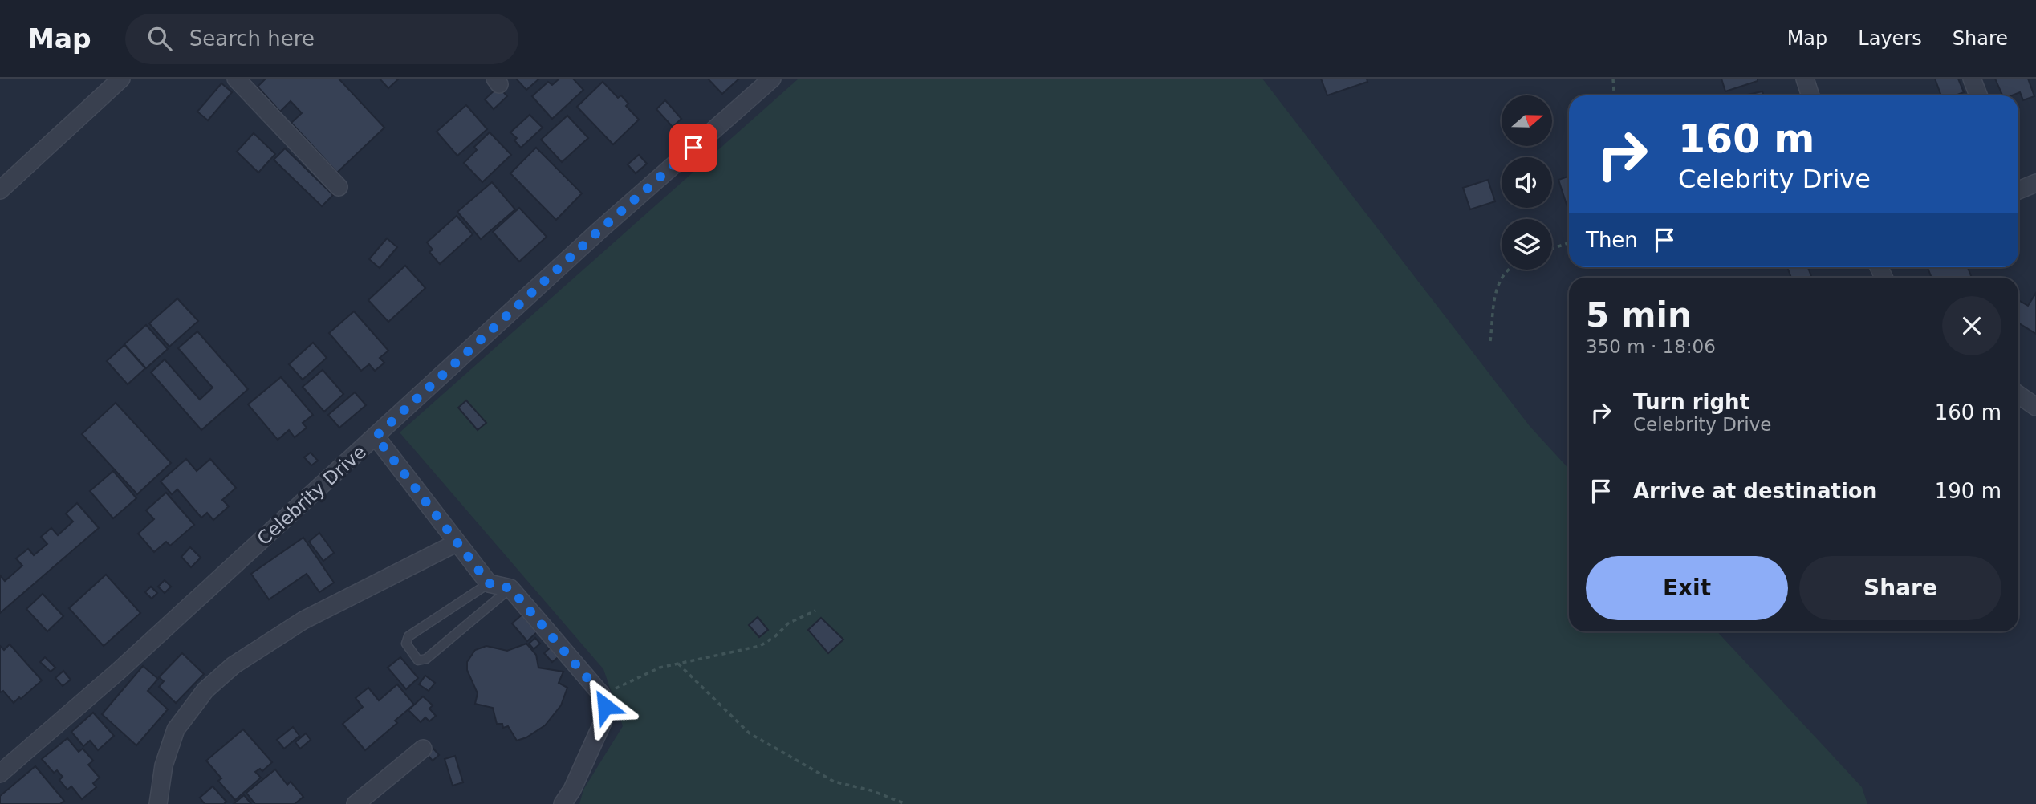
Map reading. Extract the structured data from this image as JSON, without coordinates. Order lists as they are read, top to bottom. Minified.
{"streets":{"street":["Celebrity Drive"]},"north":"right","page":{"header":"Map","search":"Search here","nav":["Map","Layers","Share"],"turn":["160 m","Celebrity Drive"],"then":"Then","heading":["5 min","350 m · 18:06"],"list":[{"name":"Turn right","note":"Celebrity Drive","value":"160 m"},{"name":"Arrive at destination","value":"190 m"}],"buttons":["Exit","Share"]}}
